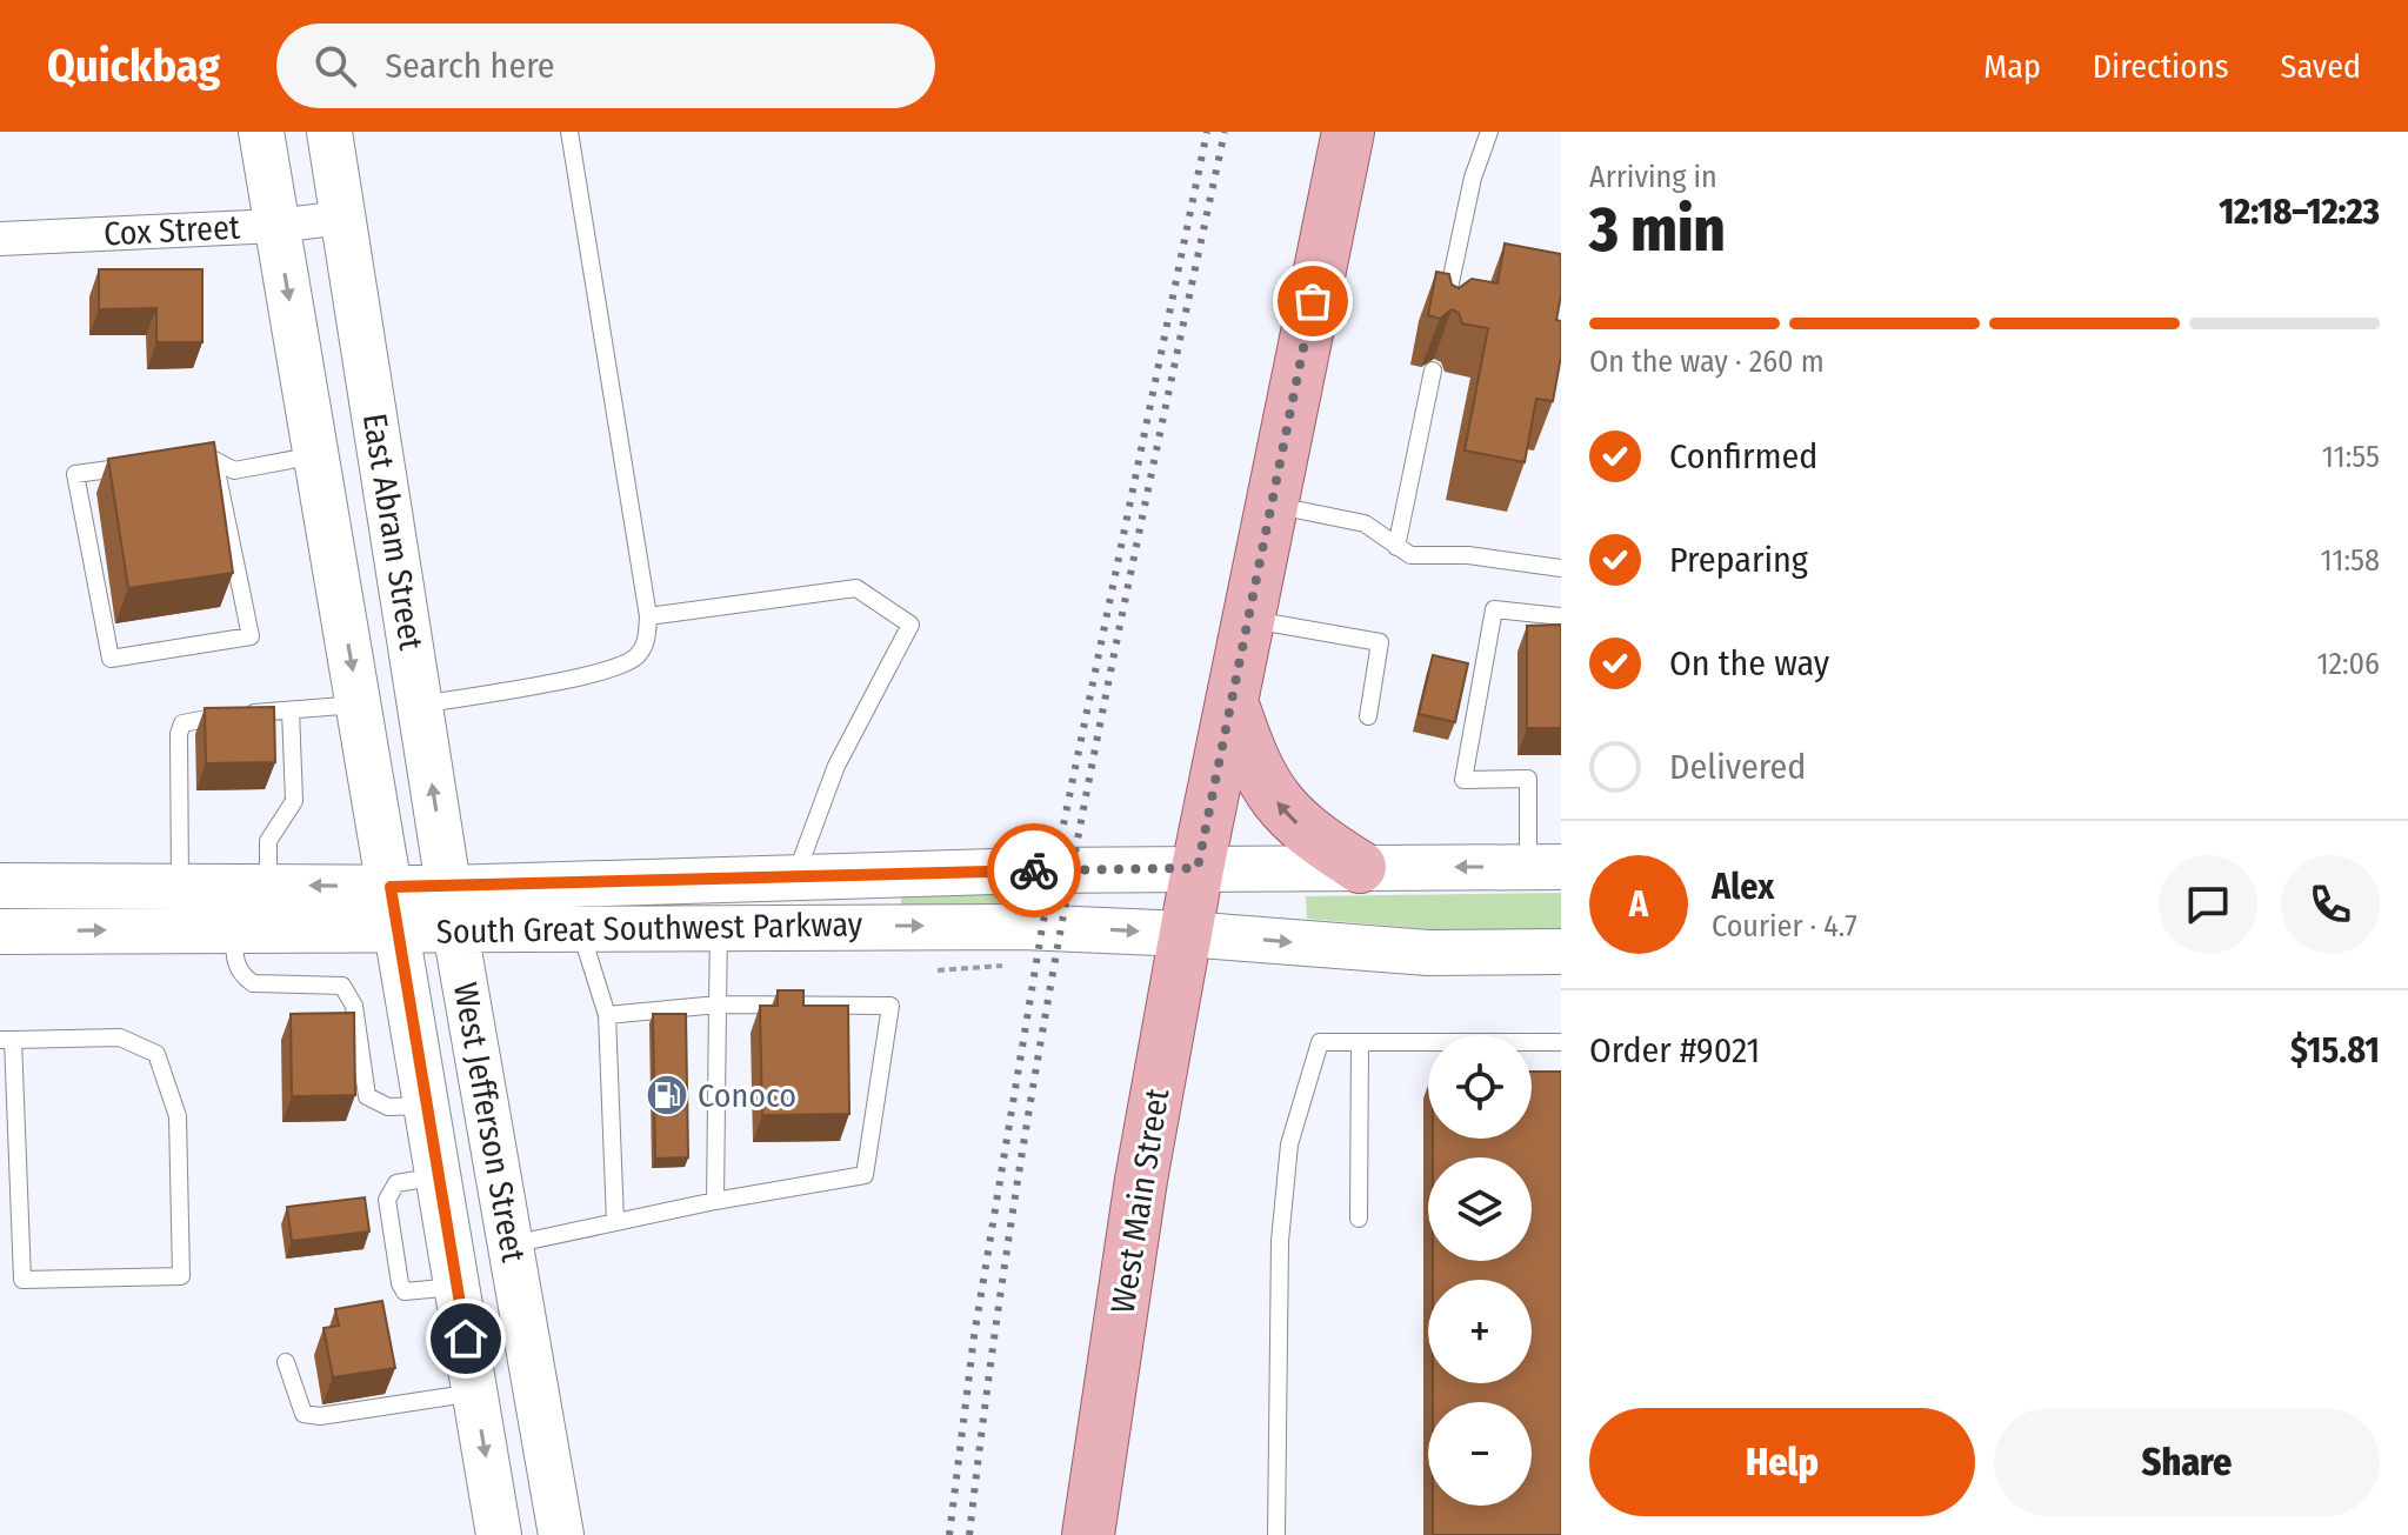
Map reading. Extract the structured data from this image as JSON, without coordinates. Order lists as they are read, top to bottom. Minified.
{"streets":{"main road":["East Abram Street","South Great Southwest Parkway","West Jefferson Street","West Main Street"],"street":["Cox Street"]},"crossings":[["Cox Street","East Abram Street"],["East Abram Street","South Great Southwest Parkway"],["East Abram Street","West Jefferson Street"],["South Great Southwest Parkway","West Jefferson Street"],["South Great Southwest Parkway","West Main Street"]],"places":{"fuel station":["Conoco"]},"page":{"header":"Quickbag","search":"Search here","nav":["Map","Directions","Saved"],"heading":["3 min","Arriving in","12:18–12:23"],"panel":["Alex","Courier · 4.7","Order #9021","$15.81"],"bar":"On the way · 260 m","list":[["Confirmed","11:55"],["Preparing","11:58"],["On the way","12:06"],"Delivered"],"round":"A","map_buttons":["+","−"],"buttons":["Help","Share"]}}
